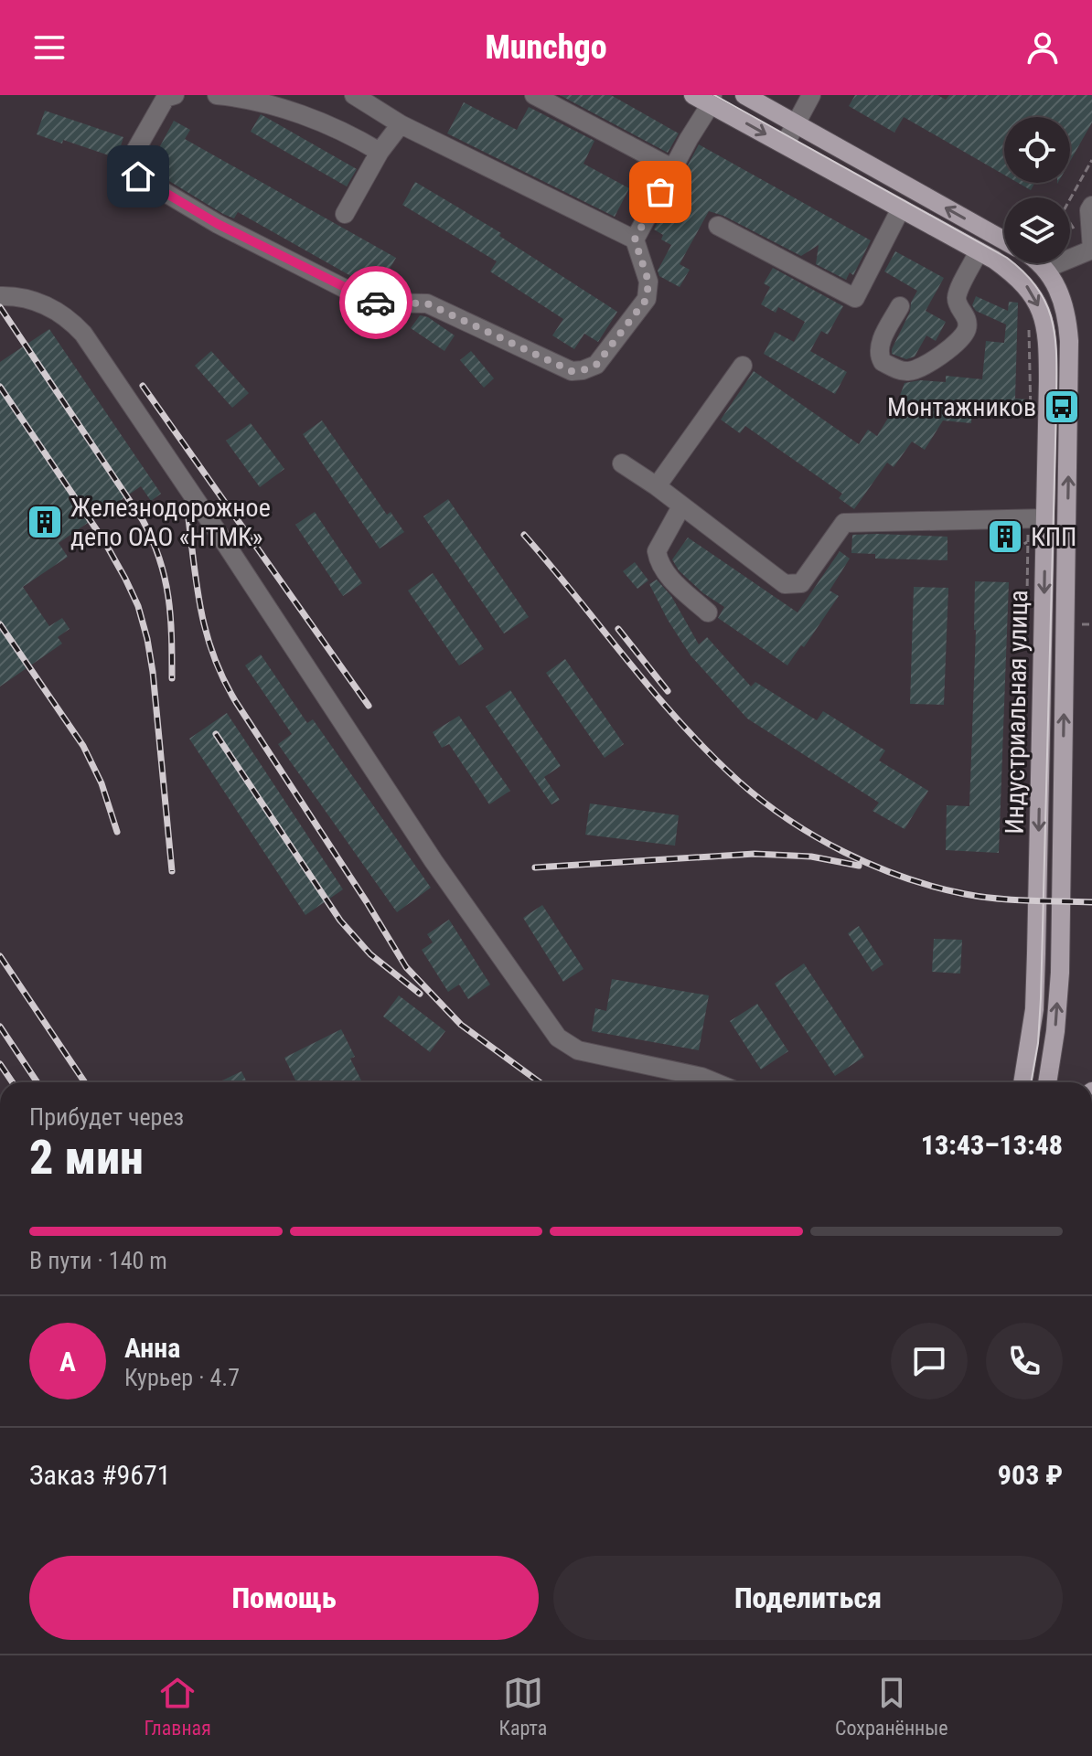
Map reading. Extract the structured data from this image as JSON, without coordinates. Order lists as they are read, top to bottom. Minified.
{"streets":{"main road":["Индустриальная улица"]},"places":{"bus stop":["Монтажников"],"building":["Железнодорожное депо ОАО «НТМК»","КПП"]},"page":{"header":"Munchgo","heading":["2 мин","Прибудет через","13:43–13:48"],"panel":["Анна","Курьер · 4.7","Заказ #9671","903 ₽"],"bar":"В пути · 140 m","round":"А","buttons":["Помощь","Поделиться"],"tabs":["Главная","Карта","Сохранённые"]}}
